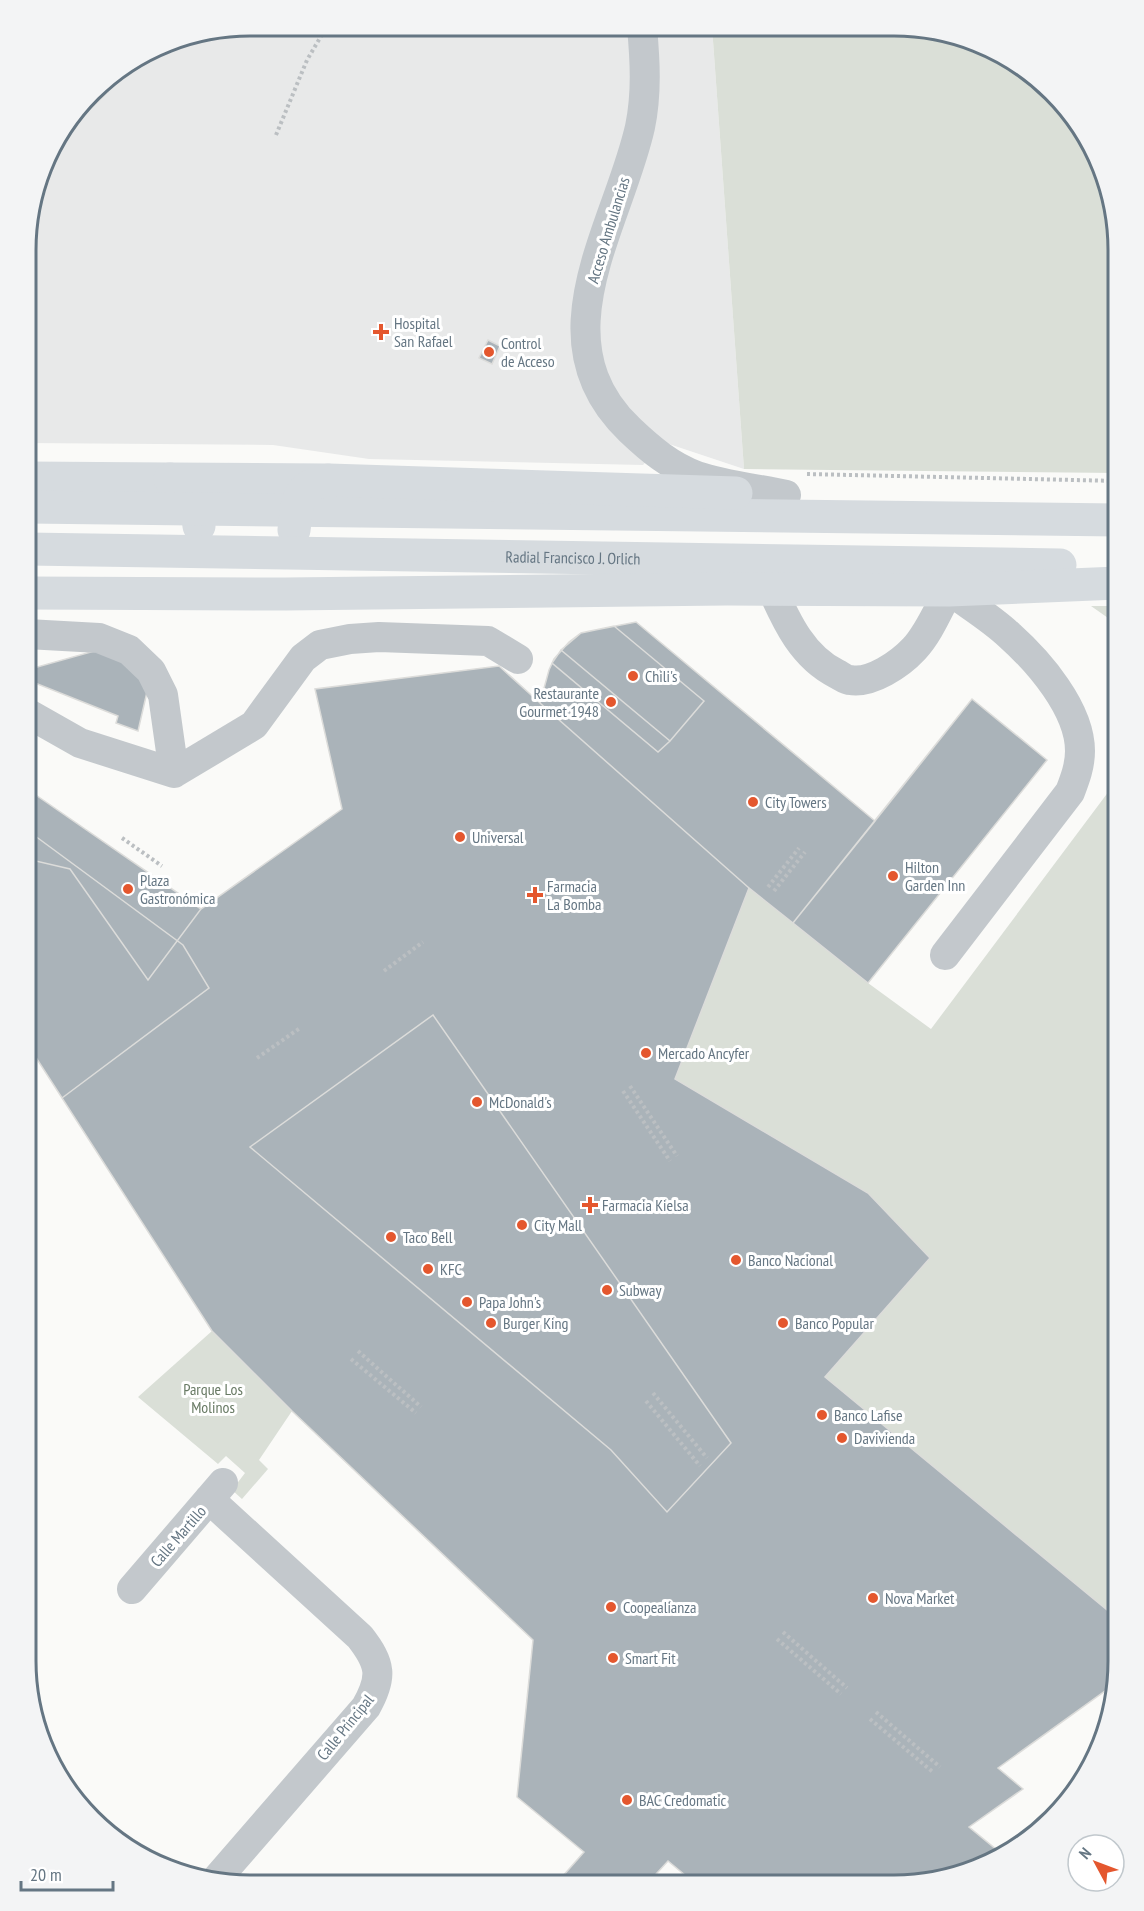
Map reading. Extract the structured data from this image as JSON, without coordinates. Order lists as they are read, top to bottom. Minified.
{"streets":{"main road":["Radial Francisco J. Orlich"],"street":["Acceso Ambulancias","Calle Martillo","Calle Principal"]},"crossings":[["Calle Martillo","Calle Principal"]],"parks":["Parque Los Molinos"],"places":{"health":["Hospital San Rafael","Farmacia La Bomba","Farmacia Kielsa"],"other":["Control de Acceso","Chili's","Restaurante Gourmet 1948","City Towers","Universal","Hilton Garden Inn","Plaza Gastronómica","Mercado Ancyfer","McDonald's","City Mall","Taco Bell","Banco Nacional","KFC","Subway","Papa John's","Burger King","Banco Popular","Banco Lafise","Davivienda","Nova Market","Coopealianza","Smart Fit","BAC Credomatic"]},"scale_bar":"20 m","north":"top left"}
